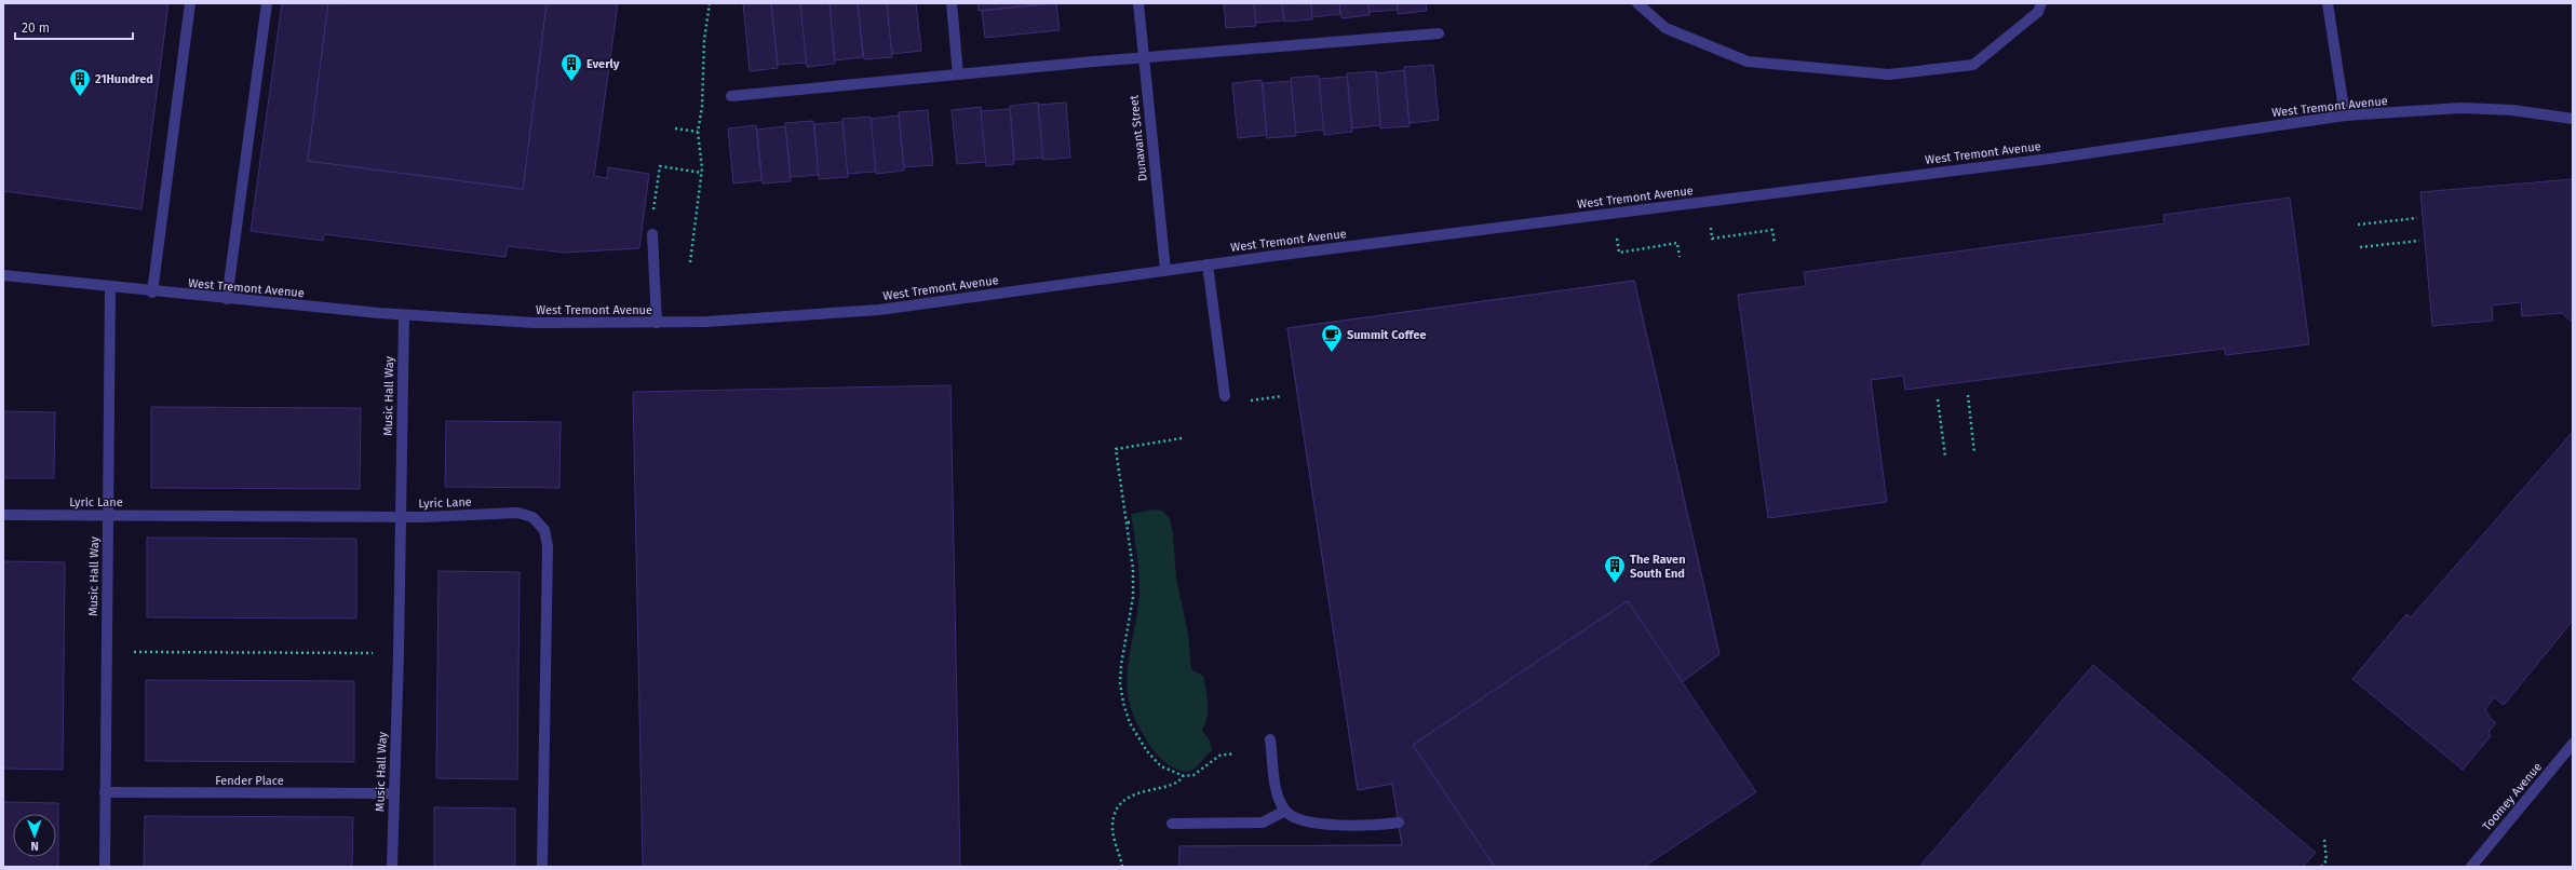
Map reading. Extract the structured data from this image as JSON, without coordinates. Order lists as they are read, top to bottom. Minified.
{"streets":{"street":["West Tremont Avenue","Dunavant Street","Music Hall Way","Lyric Lane","Fender Place","Toomey Avenue"]},"crossings":[["West Tremont Avenue","Dunavant Street"],["West Tremont Avenue","Music Hall Way"],["Music Hall Way","Lyric Lane"],["Music Hall Way","Fender Place"]],"places":{"building":["Everly","21Hundred","The Raven South End"],"cafe":["Summit Coffee"]},"scale_bar":"20 m","north":"bottom"}
